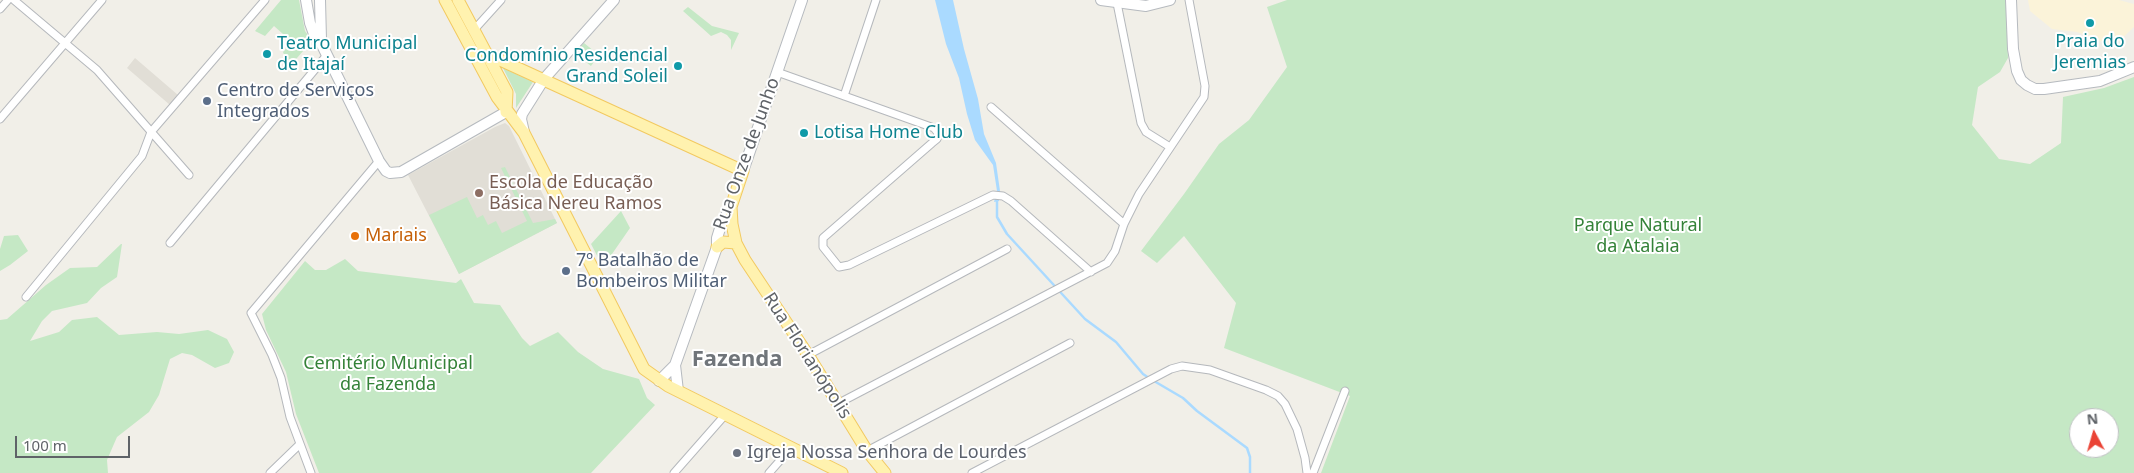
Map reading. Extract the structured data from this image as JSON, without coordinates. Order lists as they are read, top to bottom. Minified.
{"streets":{"main road":["Rua Onze de Junho","Rua Florianópolis"]},"crossings":[["Rua Onze de Junho","Rua Florianópolis"]],"districts":["Fazenda"],"parks":["Parque Natural da Atalaia","Cemitério Municipal da Fazenda"],"places":["Praia do Jeremias","Teatro Municipal de Itajaí","Condomínio Residencial Grand Soleil","Centro de Serviços Integrados","Lotisa Home Club","Escola de Educação Básica Nereu Ramos","Mariais","7º Batalhão de Bombeiros Militar","Igreja Nossa Senhora de Lourdes"],"scale_bar":"100 m","north":"top"}
